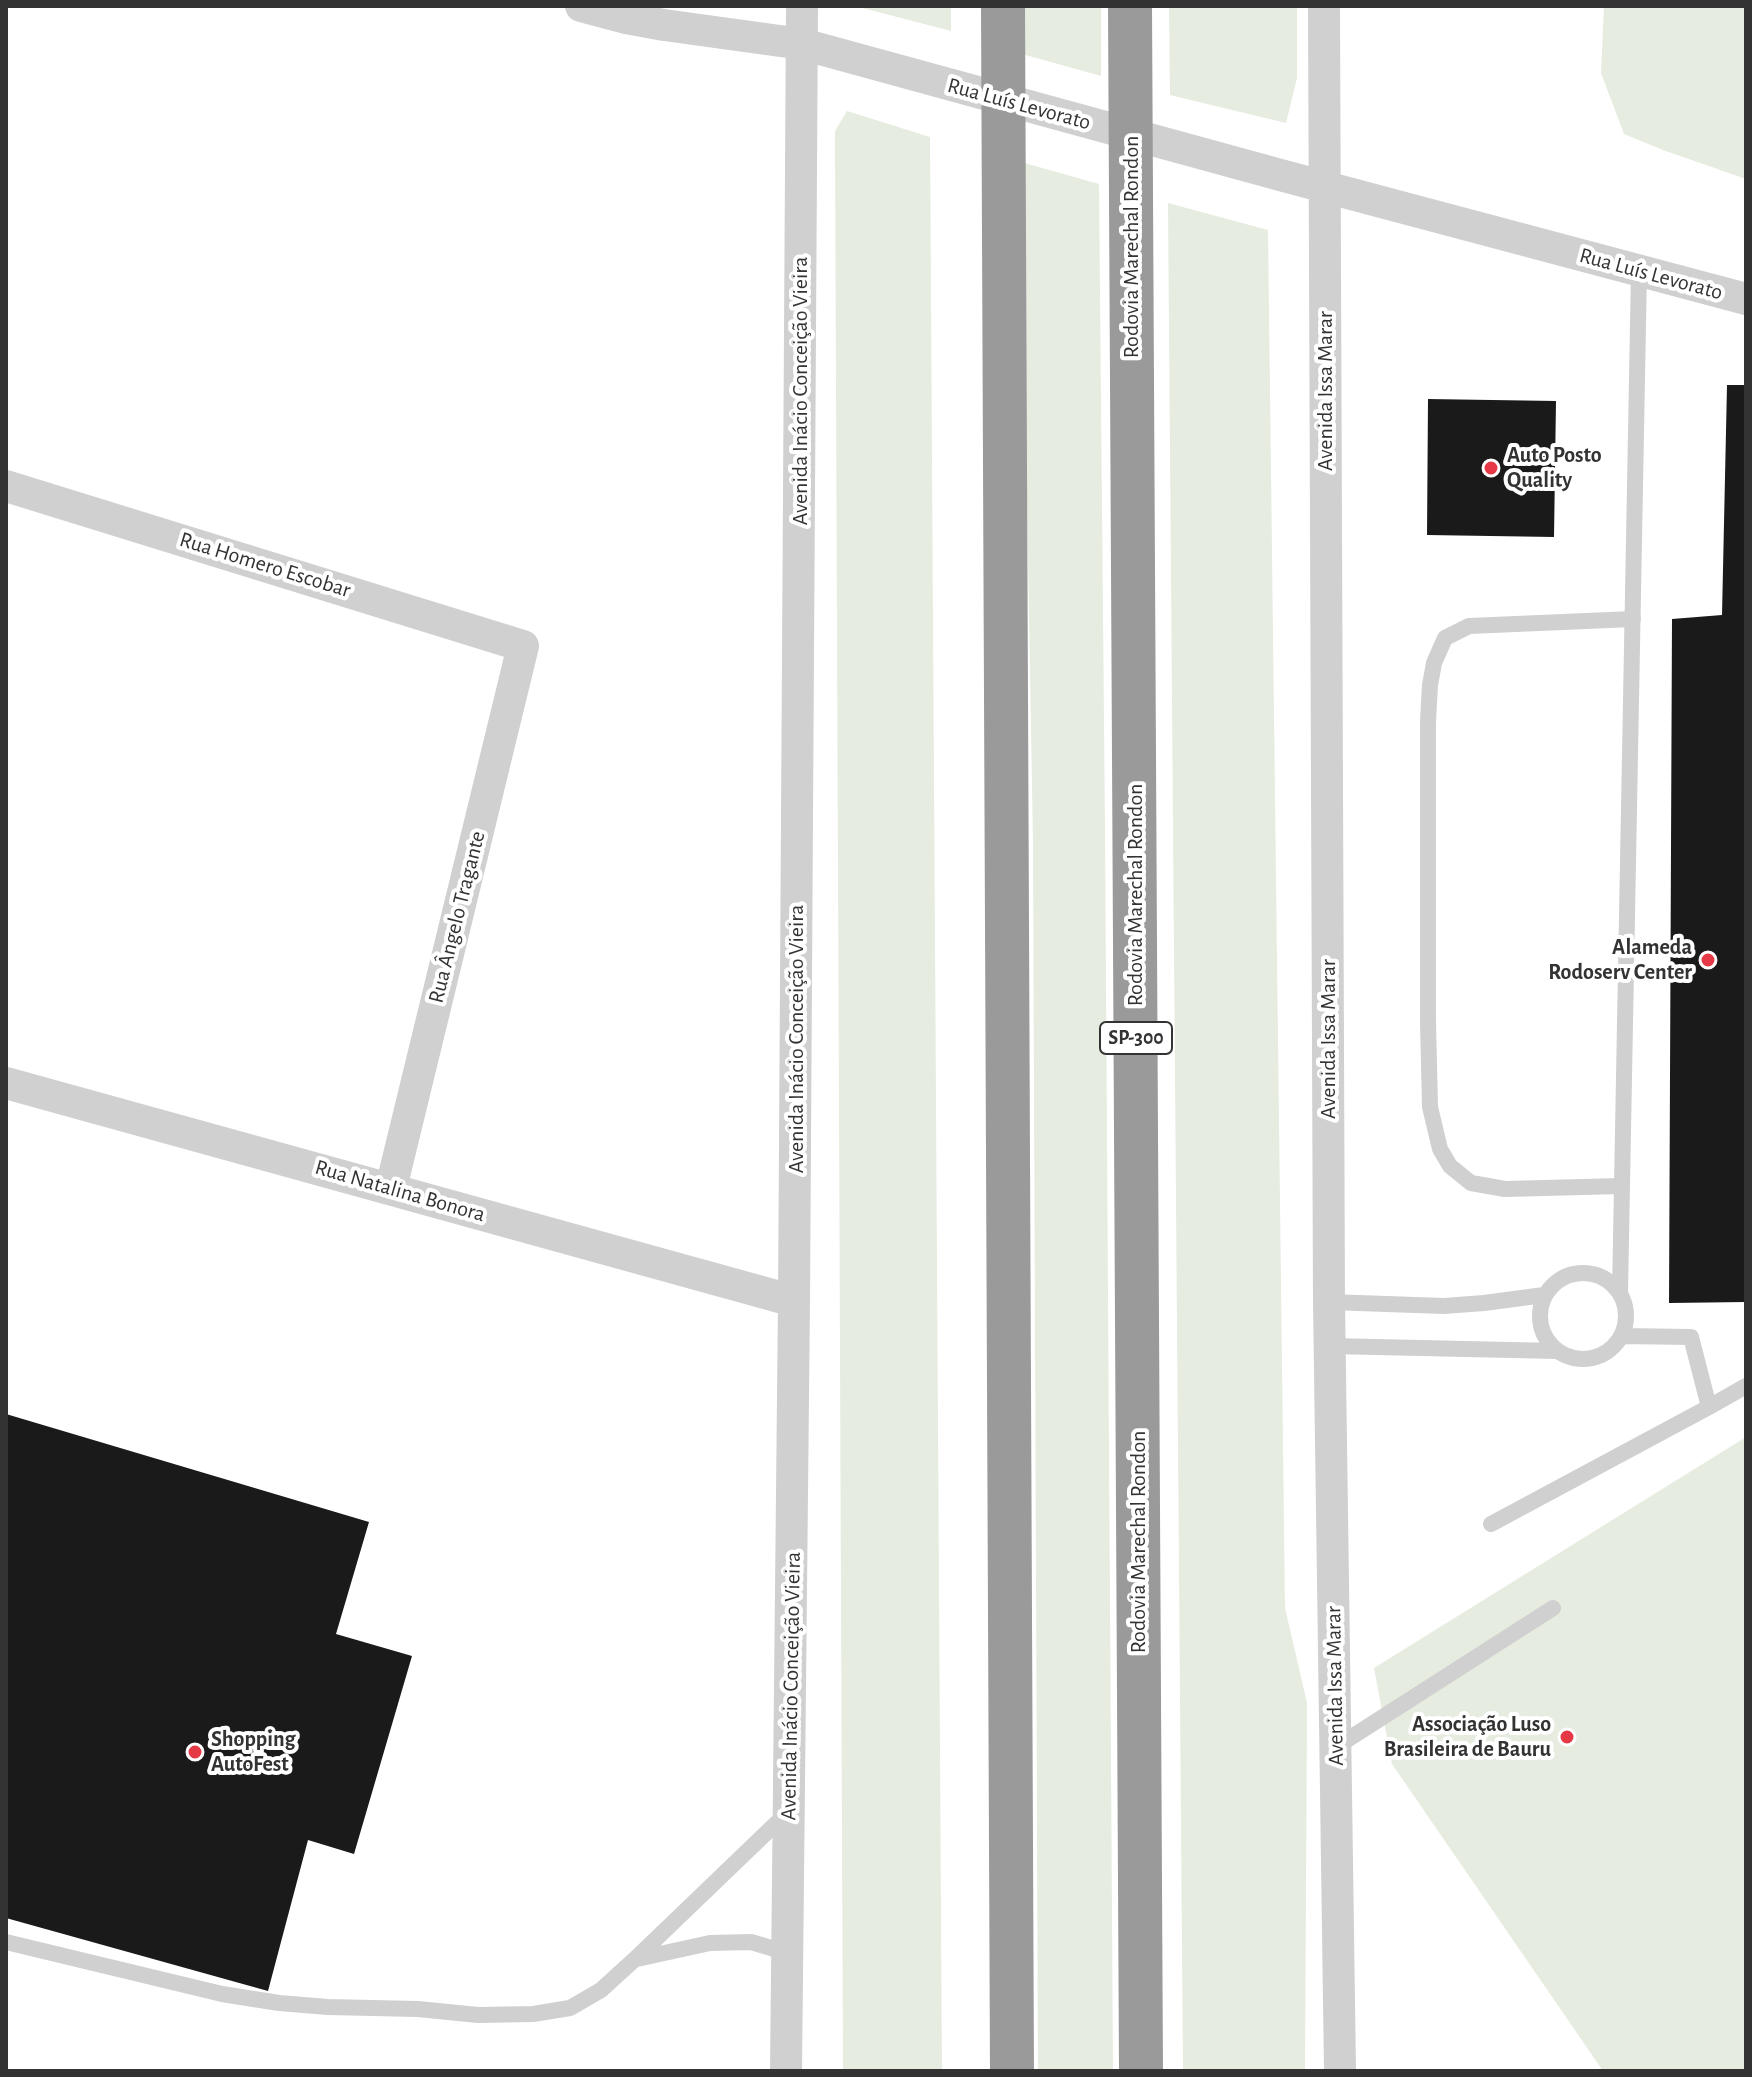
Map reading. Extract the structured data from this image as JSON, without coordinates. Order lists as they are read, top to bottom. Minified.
{"streets":{"highway":["Rodovia Marechal Rondon","SP-300"],"street":["Rua Luís Levorato","Avenida Inácio Conceição Vieira","Avenida Issa Marar","Rua Homero Escobar","Rua Ângelo Tragante","Rua Natalina Bonora"]},"crossings":[["Rua Luís Levorato","Avenida Inácio Conceição Vieira"],["Rua Luís Levorato","Avenida Issa Marar"],["Avenida Inácio Conceição Vieira","Rua Natalina Bonora"],["Rua Homero Escobar","Rua Ângelo Tragante"],["Rua Ângelo Tragante","Rua Natalina Bonora"]],"places":["Auto Posto Quality","Alameda Rodoserv Center","Associação Luso Brasileira de Bauru","Shopping AutoFest"]}
